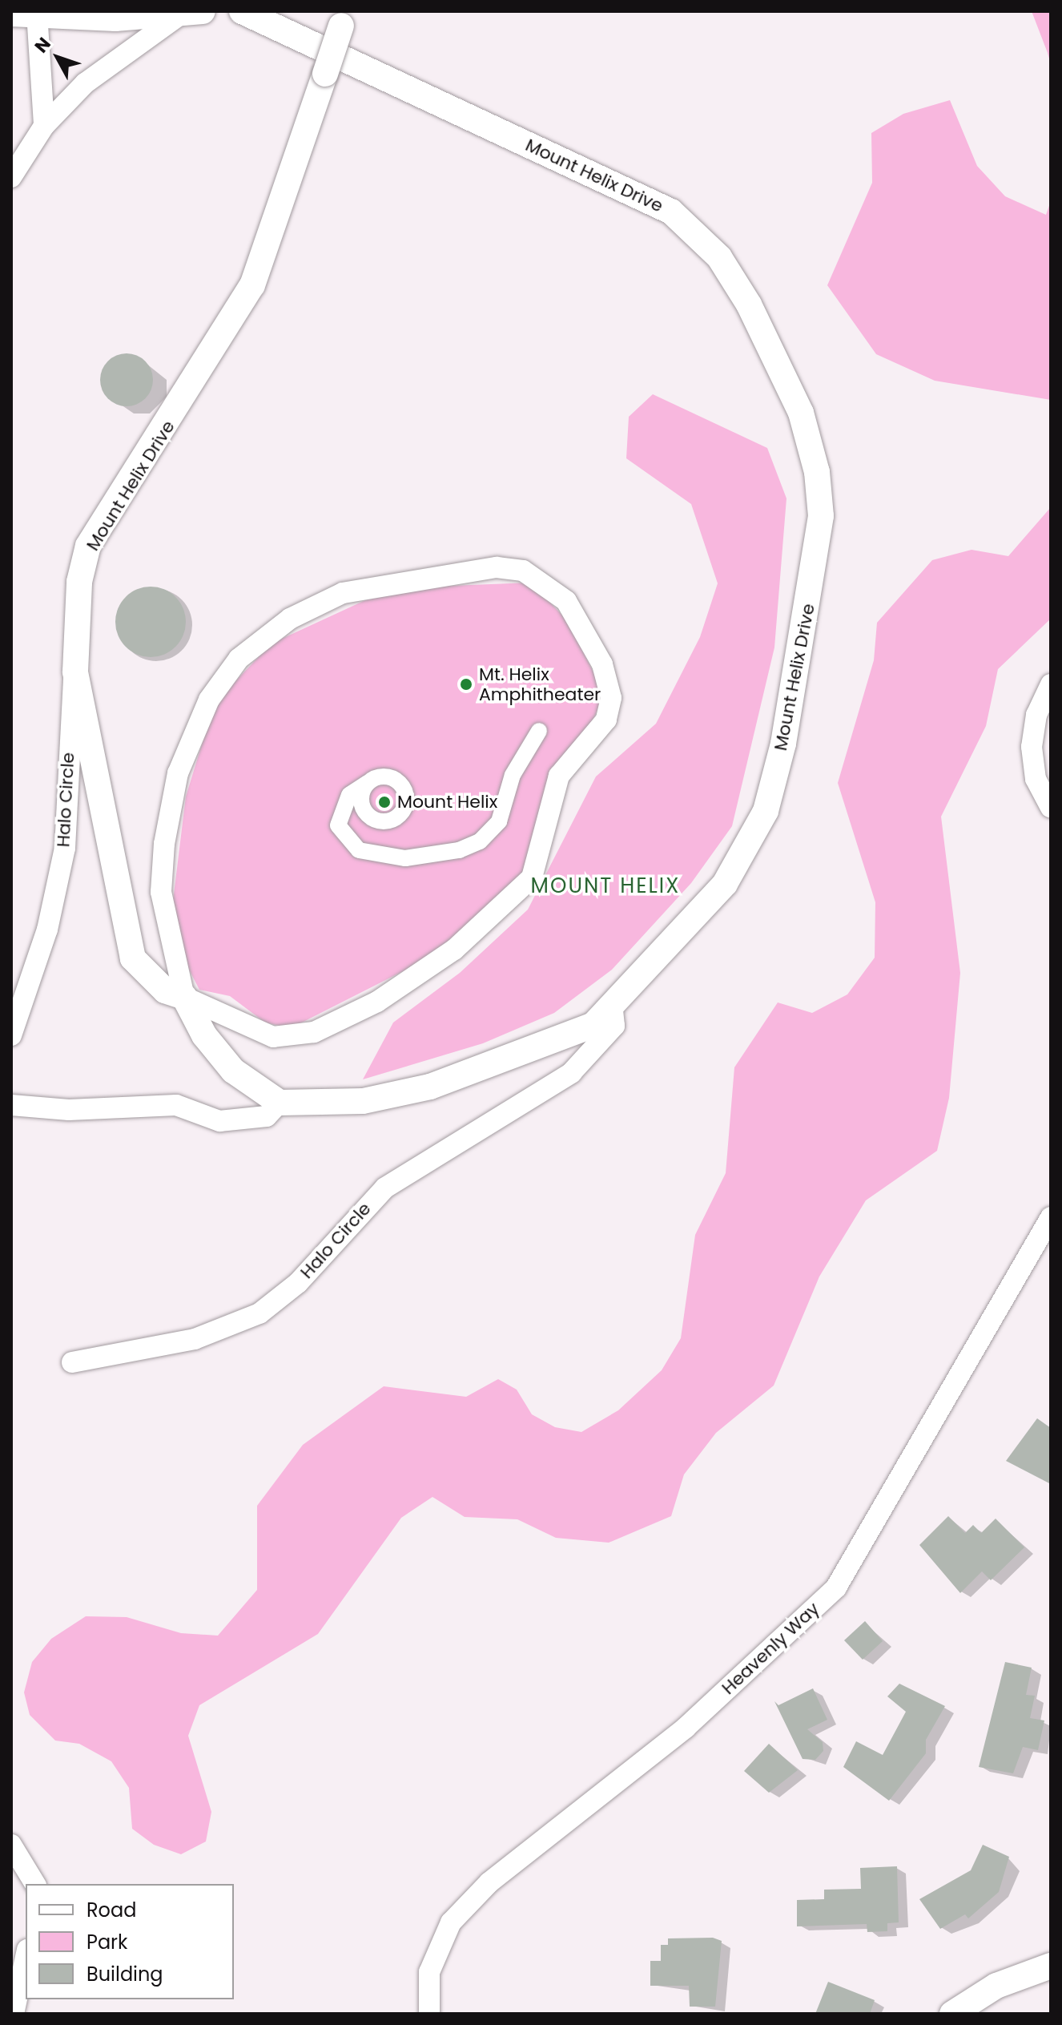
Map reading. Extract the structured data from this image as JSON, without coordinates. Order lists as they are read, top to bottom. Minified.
{"streets":{"street":["Mount Helix Drive","Halo Circle","Heavenly Way"]},"crossings":[["Mount Helix Drive","Halo Circle"]],"districts":["MOUNT HELIX"],"places":["Mt. Helix Amphitheater","Mount Helix"],"legend":["Road","Park","Building"],"north":"top left"}
